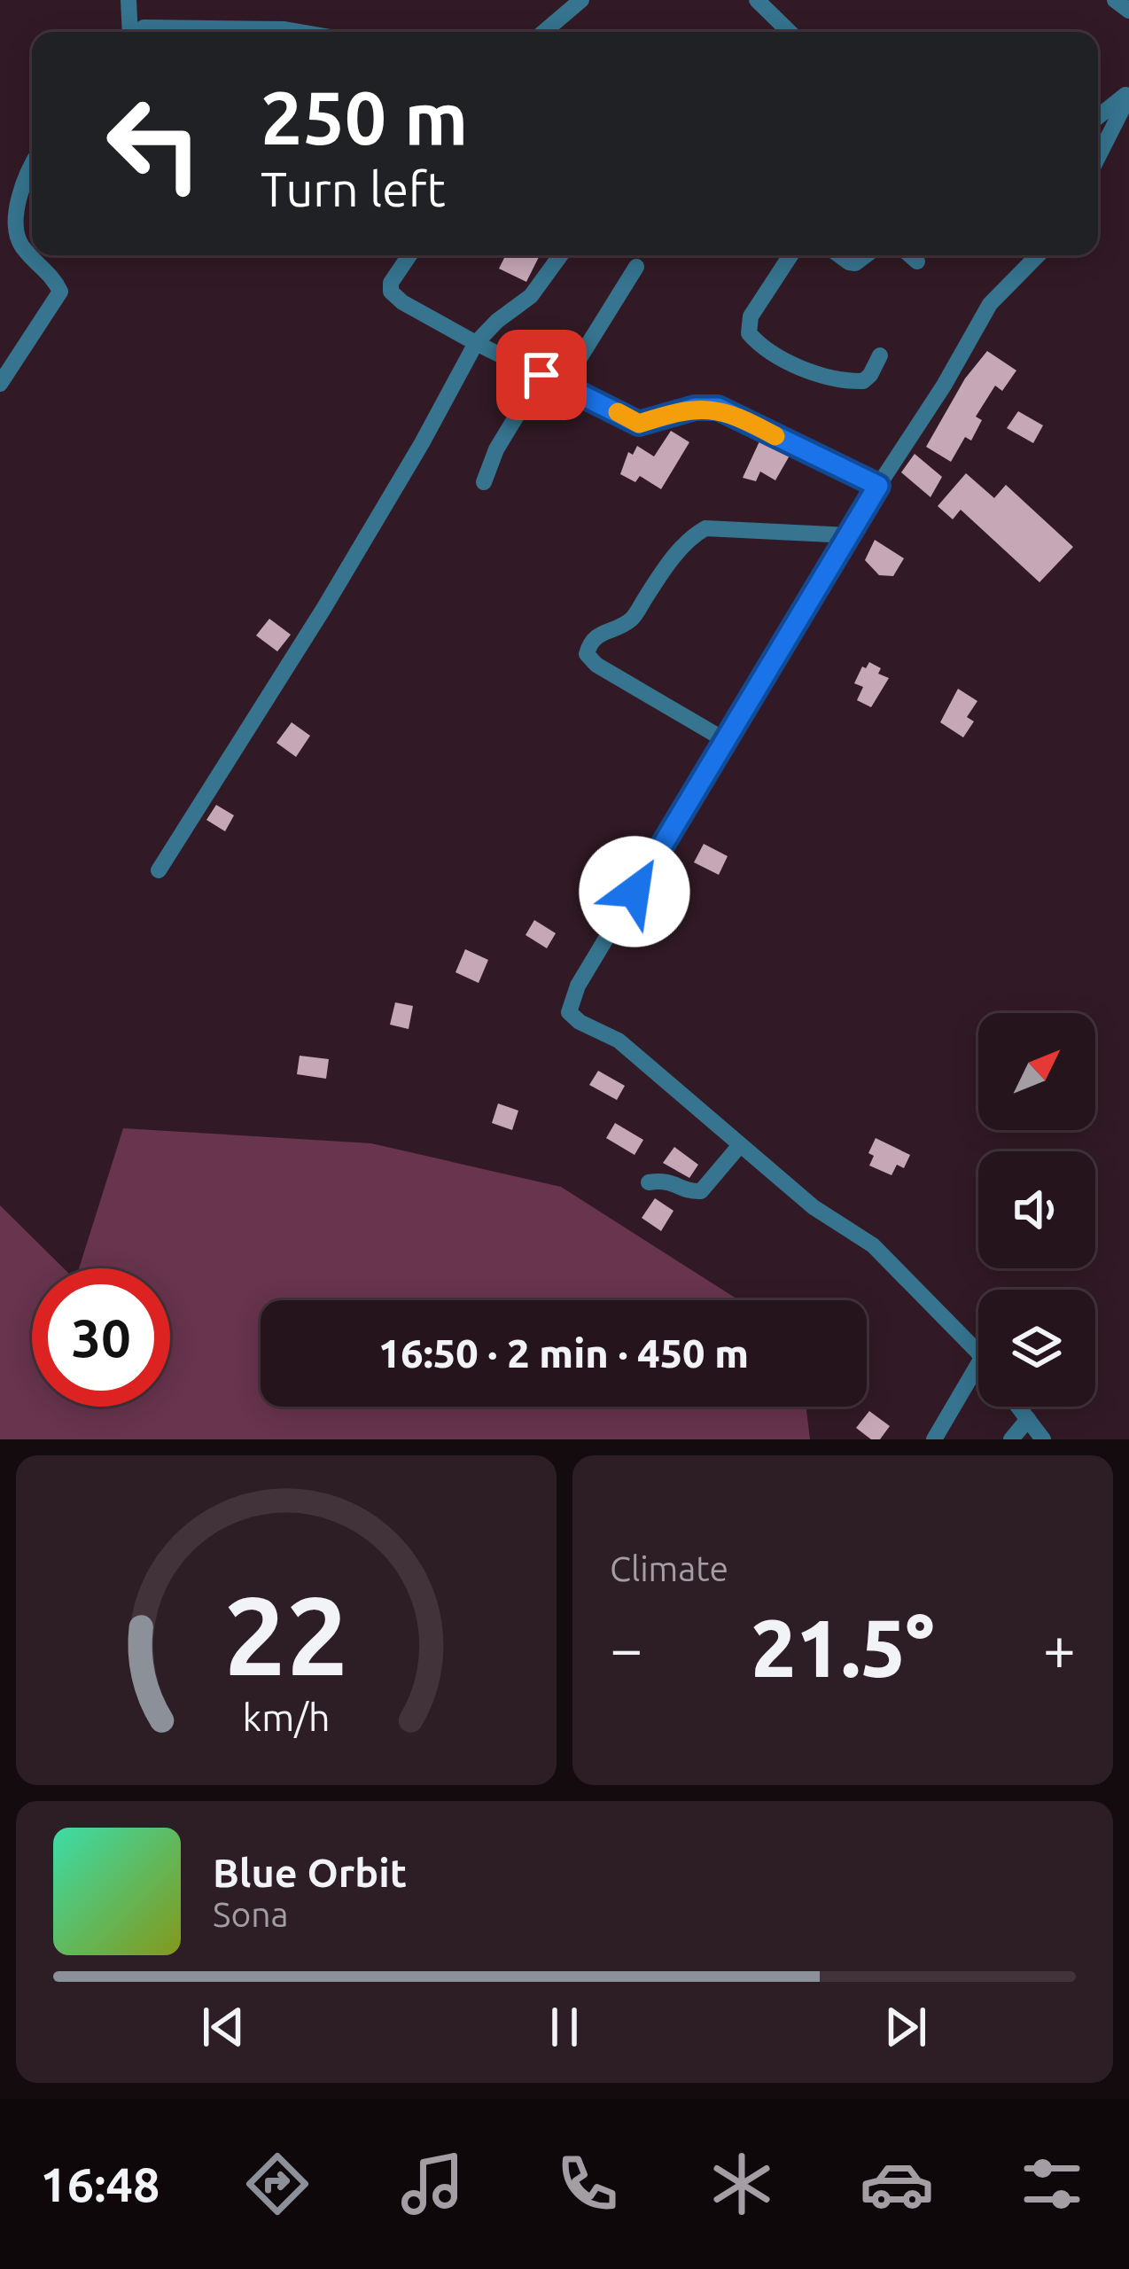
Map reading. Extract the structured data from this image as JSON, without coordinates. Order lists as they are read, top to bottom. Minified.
{"north":"top right","page":{"turn":["250 m","Turn left"],"limit":"30","trip":"16:50 · 2 min · 450 m","tile":"Climate","heat":["−","21.5°","+"],"song":["Blue Orbit","Sona"],"tabs":"16:48","gauge":["22","km/h"]}}
